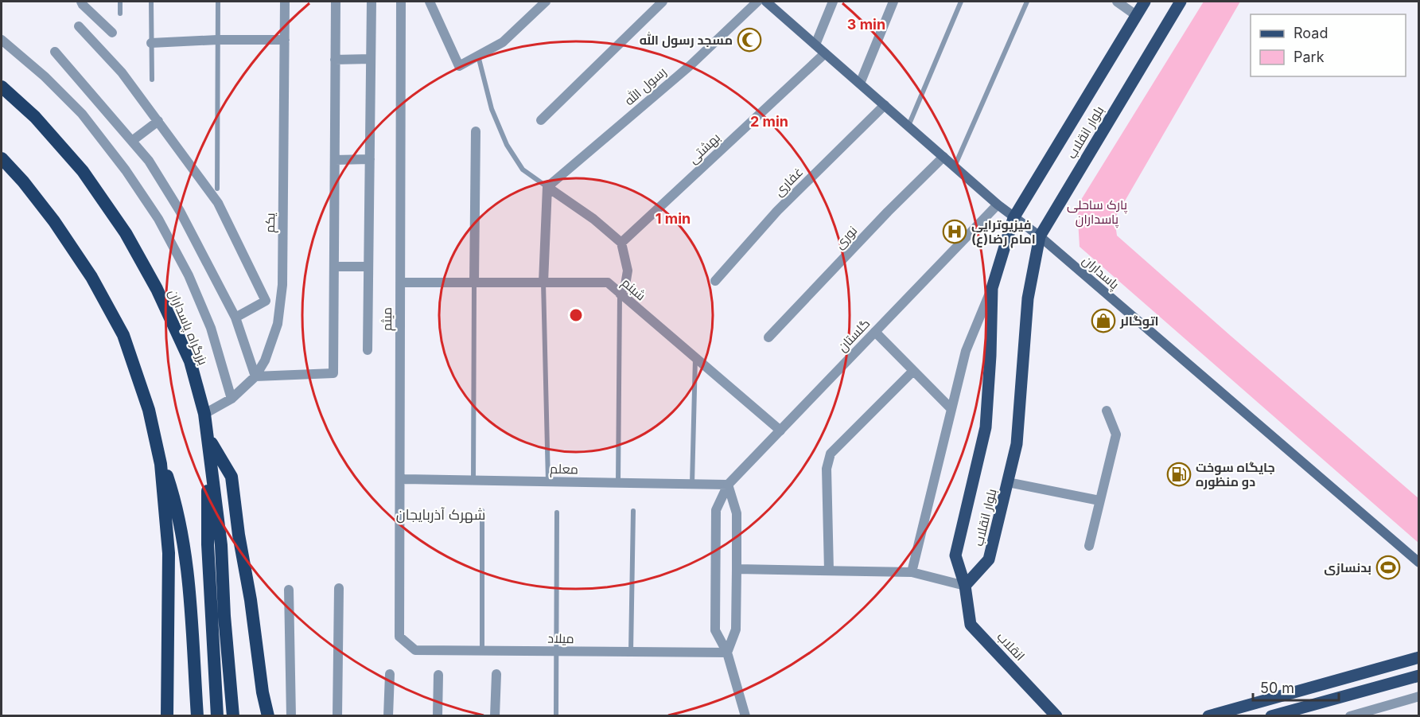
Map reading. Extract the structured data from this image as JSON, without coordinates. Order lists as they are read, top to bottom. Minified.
{"streets":{"highway":["بزرگراه پاسداران"],"main road":["بلوار انقلاب","پاسداران","انقلاب"],"street":["رسول الله","بهشتی","غفاری","یکم","نوری","شبنم","میثم","گلستان","معلم","میلاد"]},"crossings":[["بلوار انقلاب","پاسداران"],["بلوار انقلاب","انقلاب"],["بهشتی","پاسداران"],["غفاری","پاسداران"],["یکم","بزرگراه پاسداران"],["نوری","پاسداران"],["پاسداران","گلستان"],["شبنم","میثم"],["شبنم","گلستان"],["میثم","معلم"],["میثم","میلاد"],["گلستان","معلم"],["گلستان","میلاد"]],"districts":["شهرک آذربایجان"],"parks":["پارک ساحلی پاسداران"],"places":{"mosque":["مسجد رسول الله"],"hospital":["فیزیوتراپی امام رضا(ع)"],"shop":["اتوگالر"],"fuel station":["جایگاه سوخت دو منظوره"],"sports":["بدنسازی"]},"legend":["Road","Park"],"scale_bar":"50 m","rings":["3 min","2 min","1 min"]}
